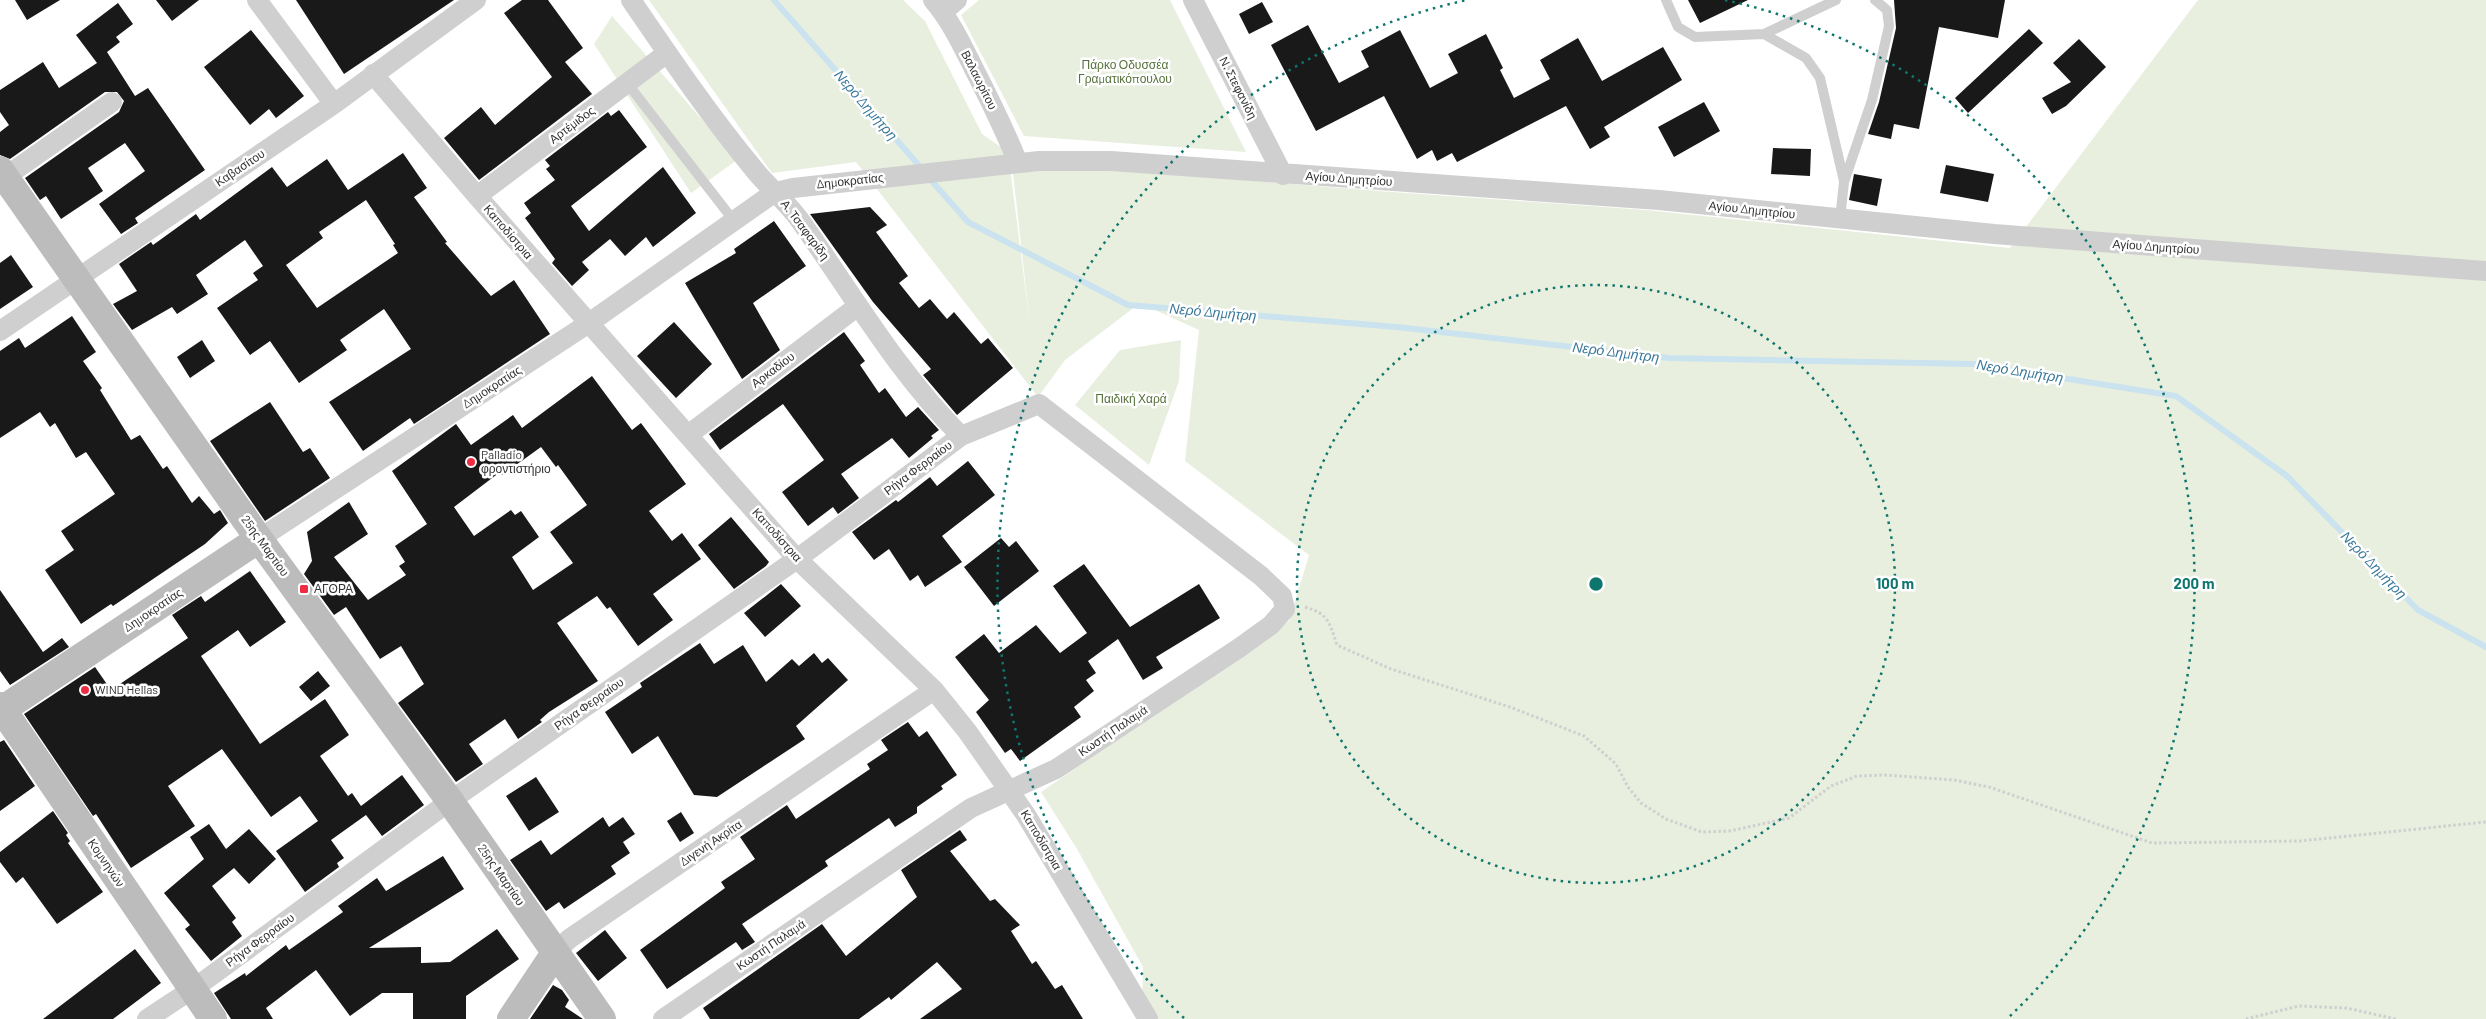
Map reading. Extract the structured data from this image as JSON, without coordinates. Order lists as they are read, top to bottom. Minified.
{"streets":{"street":["Βαλαωρίτου","Ν. Στεφανίδη","Αρτέμιδος","Καβασίτου","Αγίου Δημητρίου","Δημοκρατίας","Α. Τσαφαρίδη","Καποδίστρια","Αρκαδίου","Ρήγα Φερραίου","25ης Μαρτίου","Κωστή Παλαμά","Διγενή Ακρίτα","Κομνηνών"]},"crossings":[["Βαλαωρίτου","Αγίου Δημητρίου"],["Βαλαωρίτου","Δημοκρατίας"],["Ν. Στεφανίδη","Αγίου Δημητρίου"],["Αρτέμιδος","Α. Τσαφαρίδη"],["Αρτέμιδος","Καποδίστρια"],["Καβασίτου","Καποδίστρια"],["Καβασίτου","25ης Μαρτίου"],["Αγίου Δημητρίου","Δημοκρατίας"],["Δημοκρατίας","Α. Τσαφαρίδη"],["Δημοκρατίας","Καποδίστρια"],["Δημοκρατίας","25ης Μαρτίου"],["Δημοκρατίας","Κομνηνών"],["Α. Τσαφαρίδη","Αρκαδίου"],["Α. Τσαφαρίδη","Ρήγα Φερραίου"],["Καποδίστρια","Αρκαδίου"],["Καποδίστρια","Ρήγα Φερραίου"],["Καποδίστρια","Κωστή Παλαμά"],["Καποδίστρια","Διγενή Ακρίτα"],["Ρήγα Φερραίου","25ης Μαρτίου"],["Ρήγα Φερραίου","Κωστή Παλαμά"],["Ρήγα Φερραίου","Κομνηνών"],["25ης Μαρτίου","Διγενή Ακρίτα"]],"water":["Νερό Δημήτρη"],"parks":["Πάρκο Οδυσσέα Γραματικόπουλου","Παιδική Χαρά"],"places":{"other":["Palladio φροντιστήριο","WIND Hellas"],"transit":["ΑΓΟΡΑ"]},"rings":["100 m","200 m"]}
